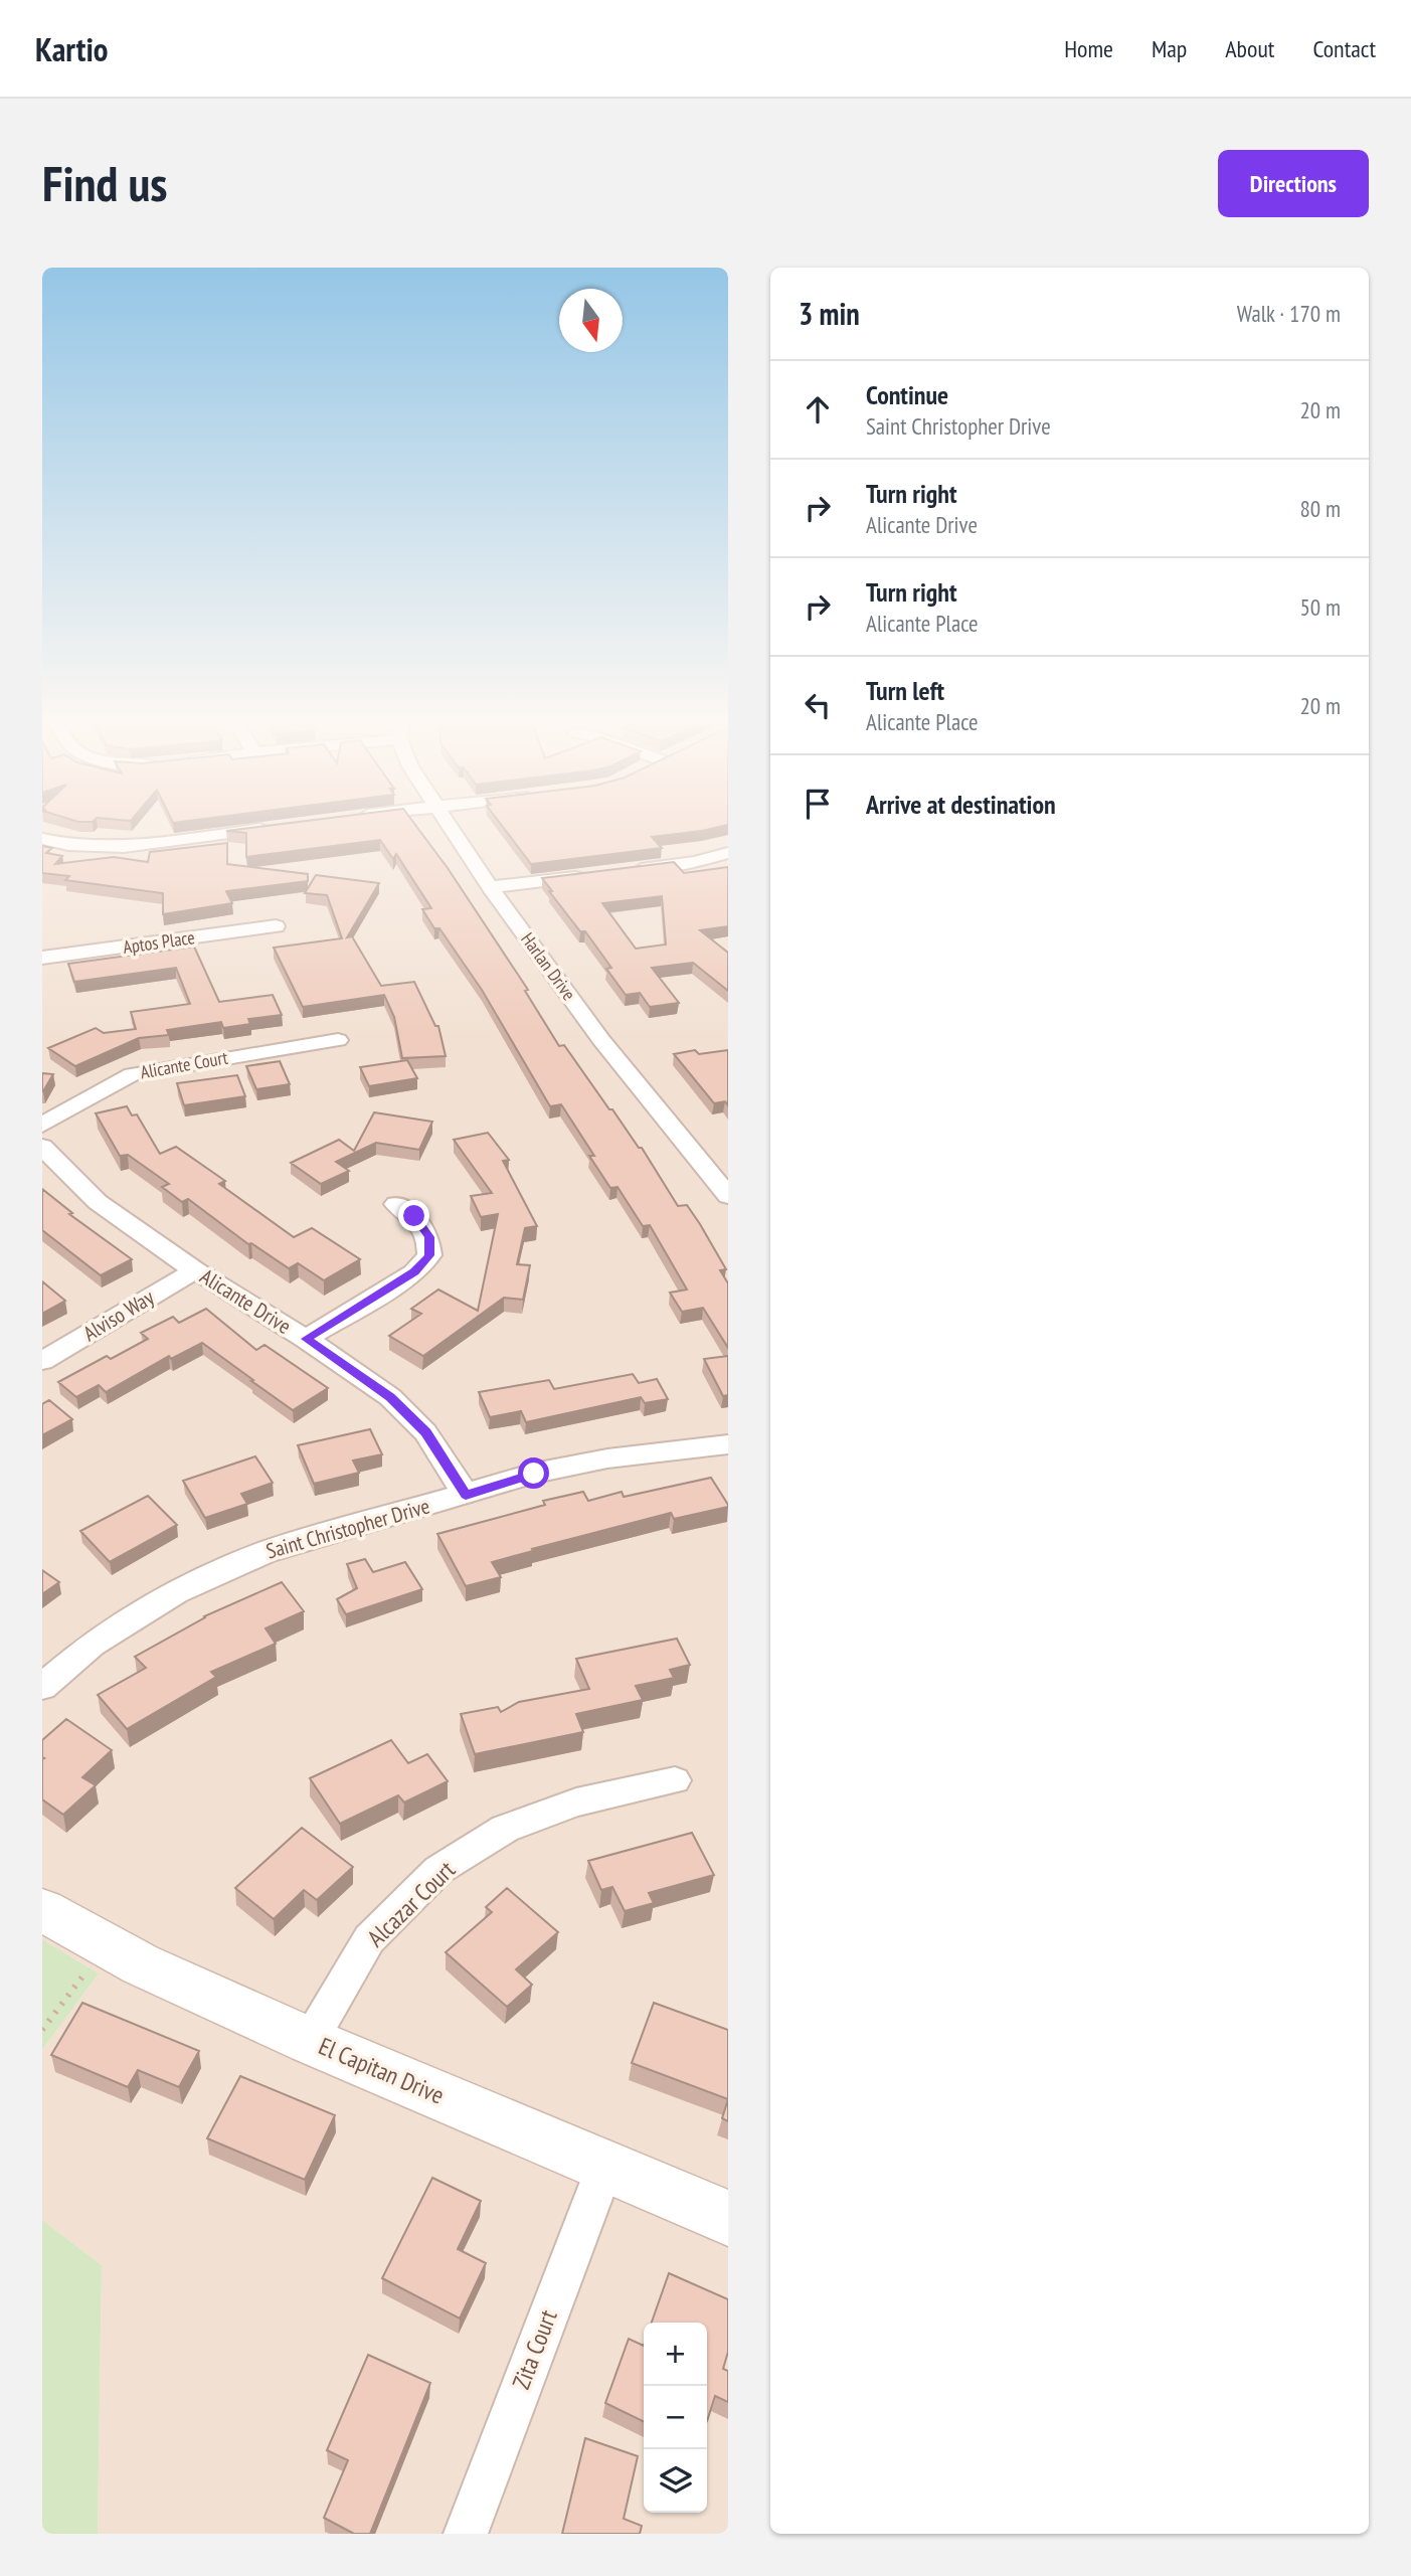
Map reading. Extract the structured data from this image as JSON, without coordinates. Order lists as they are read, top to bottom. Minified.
{"streets":{"street":["Aptos Place","Harlan Drive","Alicante Court","Alicante Drive","Alviso Way","Saint Christopher Drive","Alcazar Court","El Capitan Drive","Zita Court"]},"crossings":[["Alicante Drive","Alviso Way"],["Alicante Drive","Saint Christopher Drive"],["Alcazar Court","El Capitan Drive"],["El Capitan Drive","Zita Court"]],"north":"bottom","page":{"header":"Kartio","nav":["Home","Map","About","Contact"],"buttons":"Directions","title":"Find us","heading":["3 min","Walk · 170 m"],"list":[["Continue","Saint Christopher Drive","20 m"],["Turn right","Alicante Drive","80 m"],["Turn right","Alicante Place","50 m"],["Turn left","Alicante Place","20 m"],"Arrive at destination"],"map_buttons":["+","−"]}}
